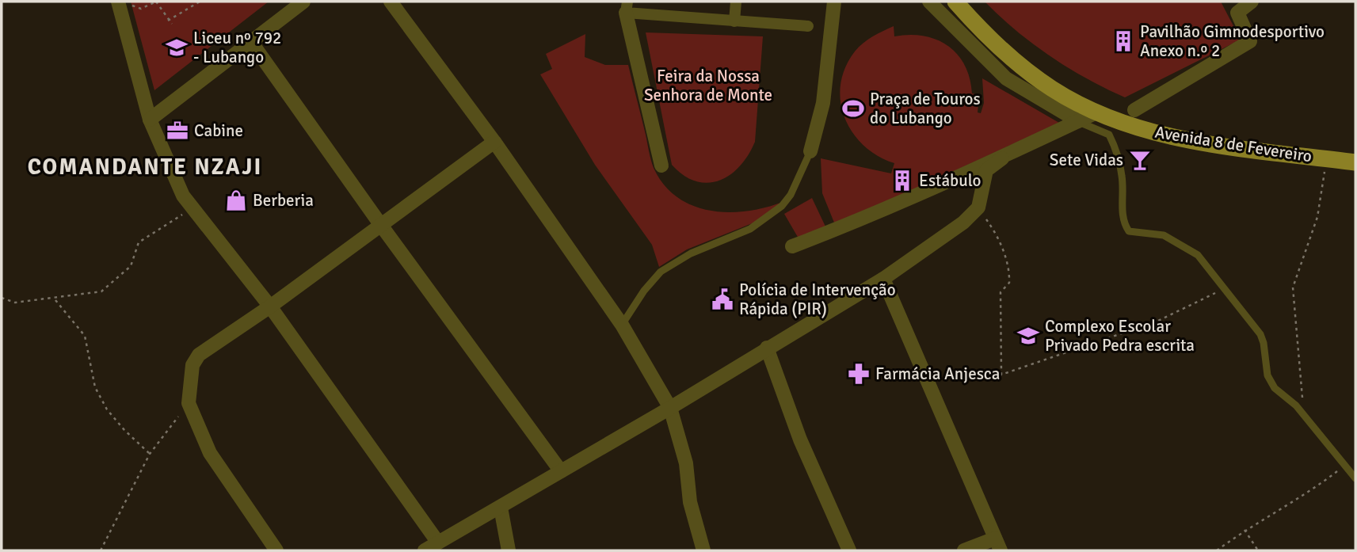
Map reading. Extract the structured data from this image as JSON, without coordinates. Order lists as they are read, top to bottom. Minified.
{"streets":{"main road":["Avenida 8 de Fevereiro"]},"districts":["COMANDANTE NZAJI"],"parks":["Feira da Nossa Senhora de Monte"],"places":{"building":["Pavilhão Gimnodesportivo Anexo n.º 2","Estábulo"],"school or university":["Liceu nº 792 - Lubango","Complexo Escolar Privado Pedra escrita"],"sports":["Praça de Touros do Lubango"],"office":["Cabine"],"bar":["Sete Vidas"],"shop":["Berberia"],"public building":["Polícia de Intervenção Rápida (PIR)"],"pharmacy":["Farmácia Anjesca"]}}
